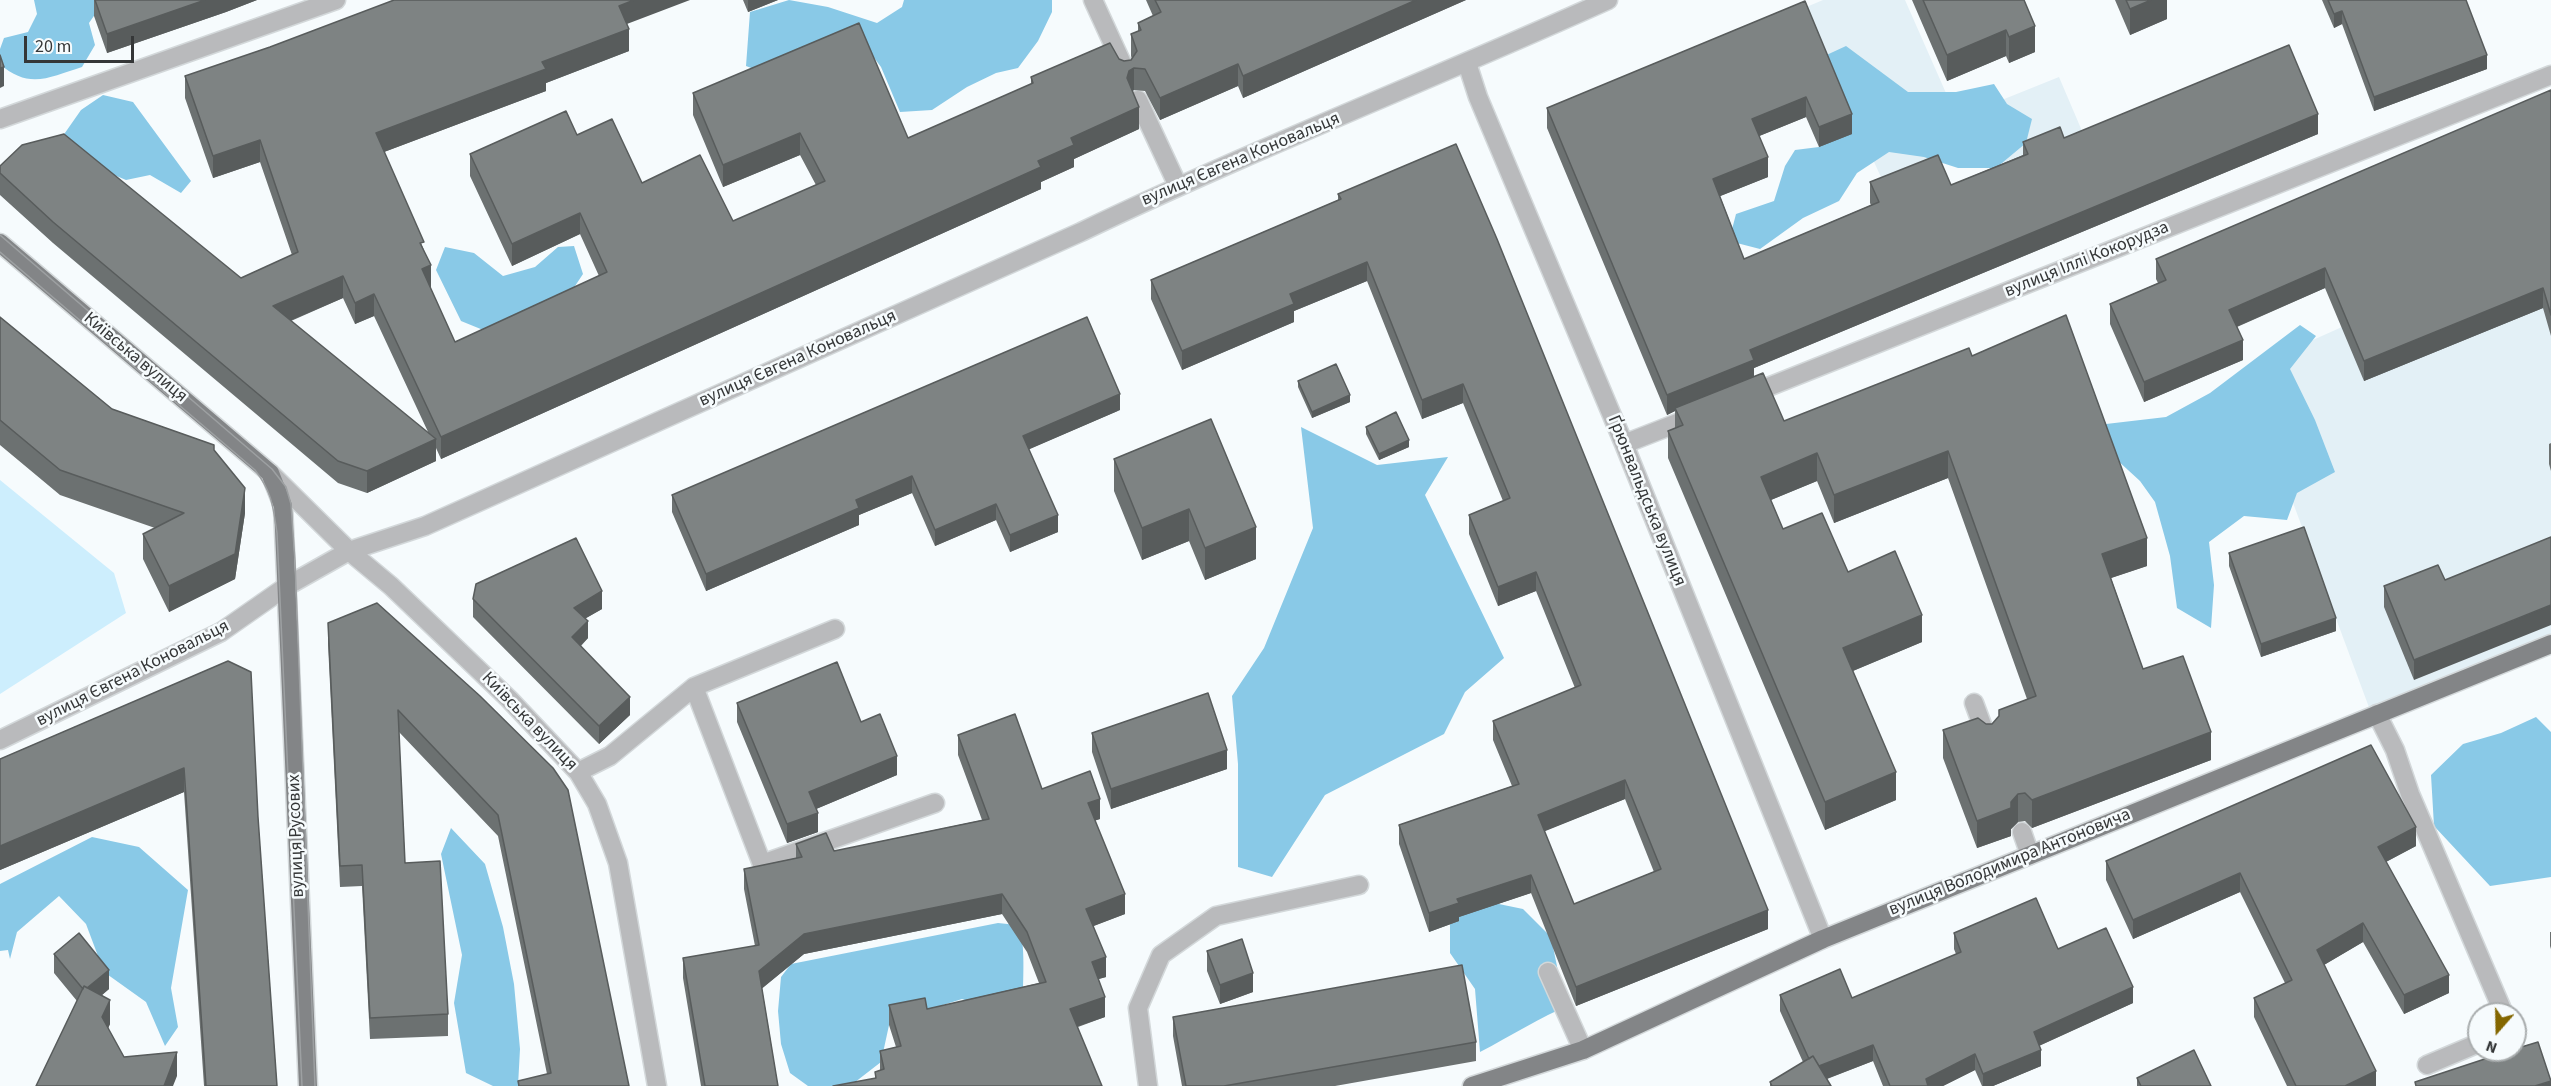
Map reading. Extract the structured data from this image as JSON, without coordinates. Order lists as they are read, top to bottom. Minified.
{"streets":{"main road":["Київська вулиця","вулиця Русових","вулиця Володимира Антоновича"],"street":["вулиця Євгена Коновальця","вулиця Іллі Кокорудза","Ґрюнвальдська вулиця"]},"crossings":[["вулиця Євгена Коновальця","Київська вулиця"],["вулиця Євгена Коновальця","Ґрюнвальдська вулиця"],["вулиця Євгена Коновальця","вулиця Русових"],["Київська вулиця","вулиця Русових"],["Ґрюнвальдська вулиця","вулиця Володимира Антоновича"]],"scale_bar":"20 m","north":"bottom"}
